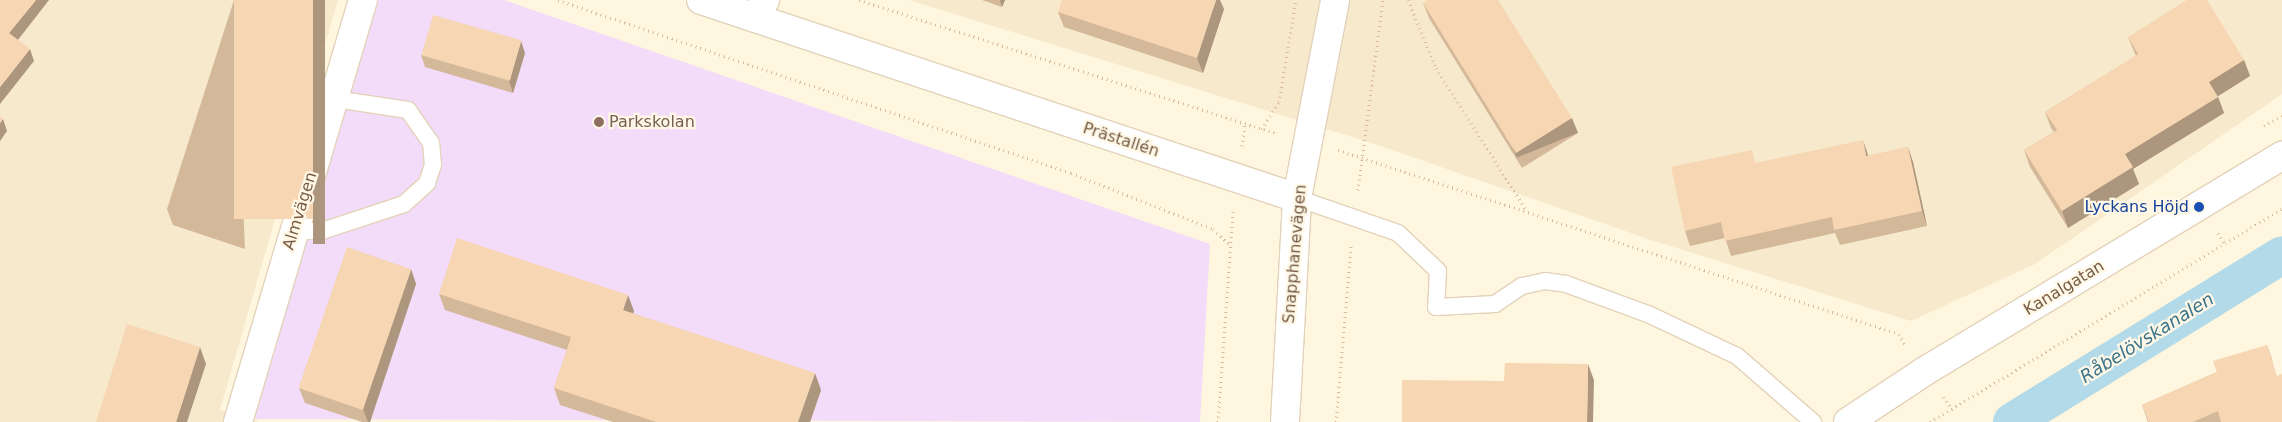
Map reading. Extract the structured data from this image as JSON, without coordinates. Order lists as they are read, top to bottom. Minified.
{"streets":{"street":["Prästallén","Almvägen","Snapphanevägen","Kanalgatan"]},"crossings":[["Prästallén","Snapphanevägen"]],"water":["Råbelövskanalen"],"places":["Parkskolan","Lyckans Höjd"]}
